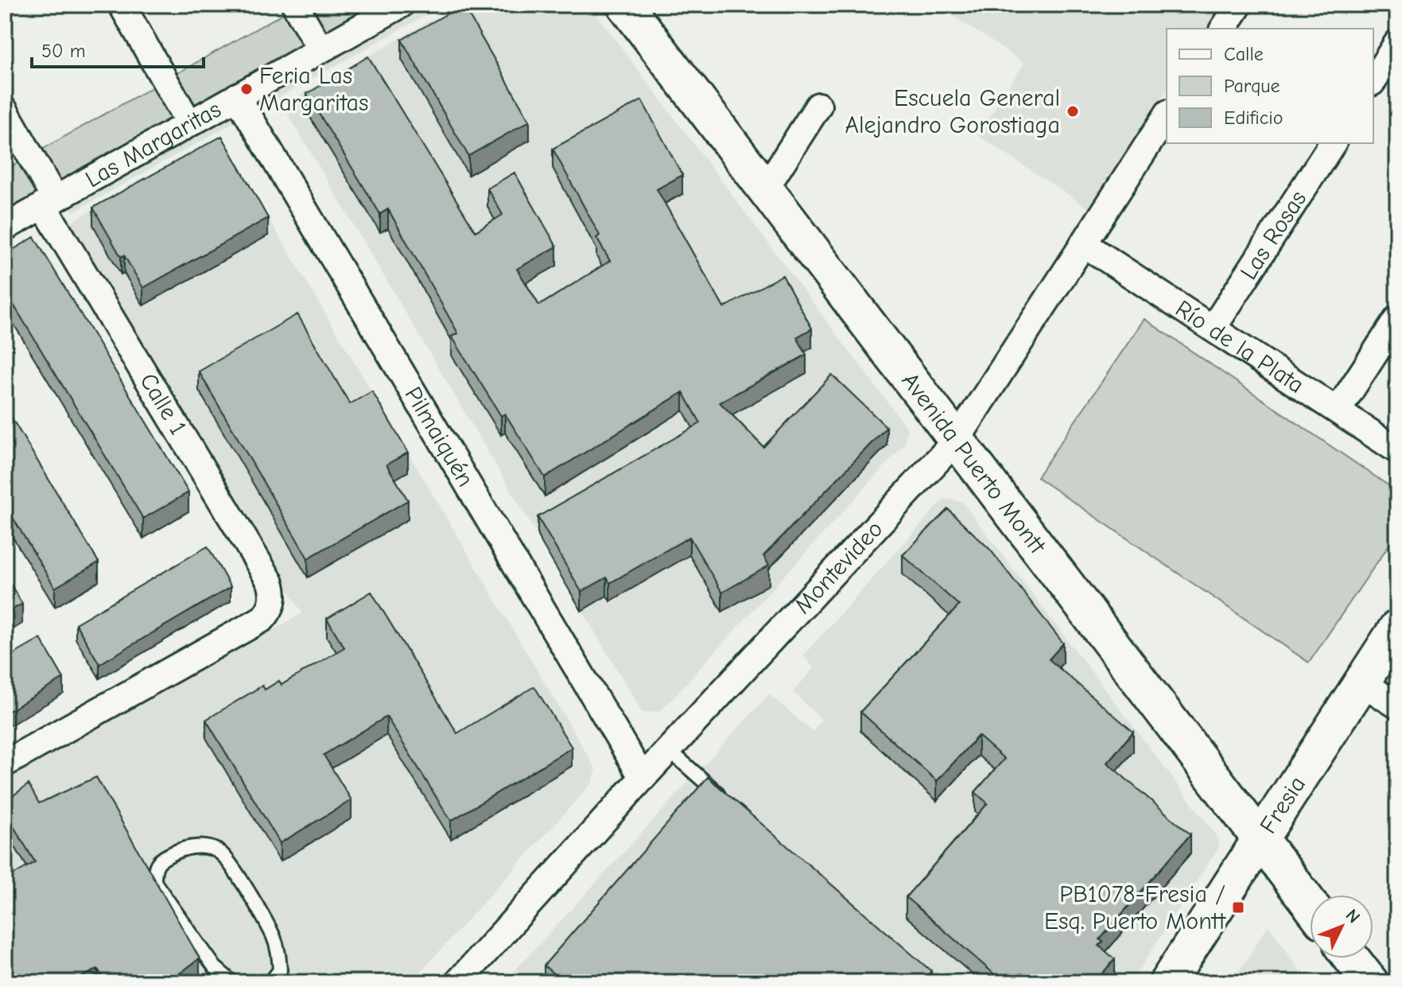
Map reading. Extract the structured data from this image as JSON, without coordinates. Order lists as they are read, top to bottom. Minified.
{"streets":{"street":["Las Margaritas","Las Rosas","Río de la Plata","Calle 1","Pilmaiquén","Avenida Puerto Montt","Montevideo","Fresia"]},"crossings":[["Las Margaritas","Calle 1"],["Las Margaritas","Pilmaiquén"],["Las Rosas","Río de la Plata"],["Río de la Plata","Montevideo"],["Pilmaiquén","Montevideo"],["Avenida Puerto Montt","Montevideo"],["Avenida Puerto Montt","Fresia"]],"places":{"other":["Feria Las Margaritas","Escuela General Alejandro Gorostiaga"],"transit":["PB1078-Fresia / Esq. Puerto Montt"]},"legend":["Calle","Parque","Edificio"],"scale_bar":"50 m","north":"top right"}
